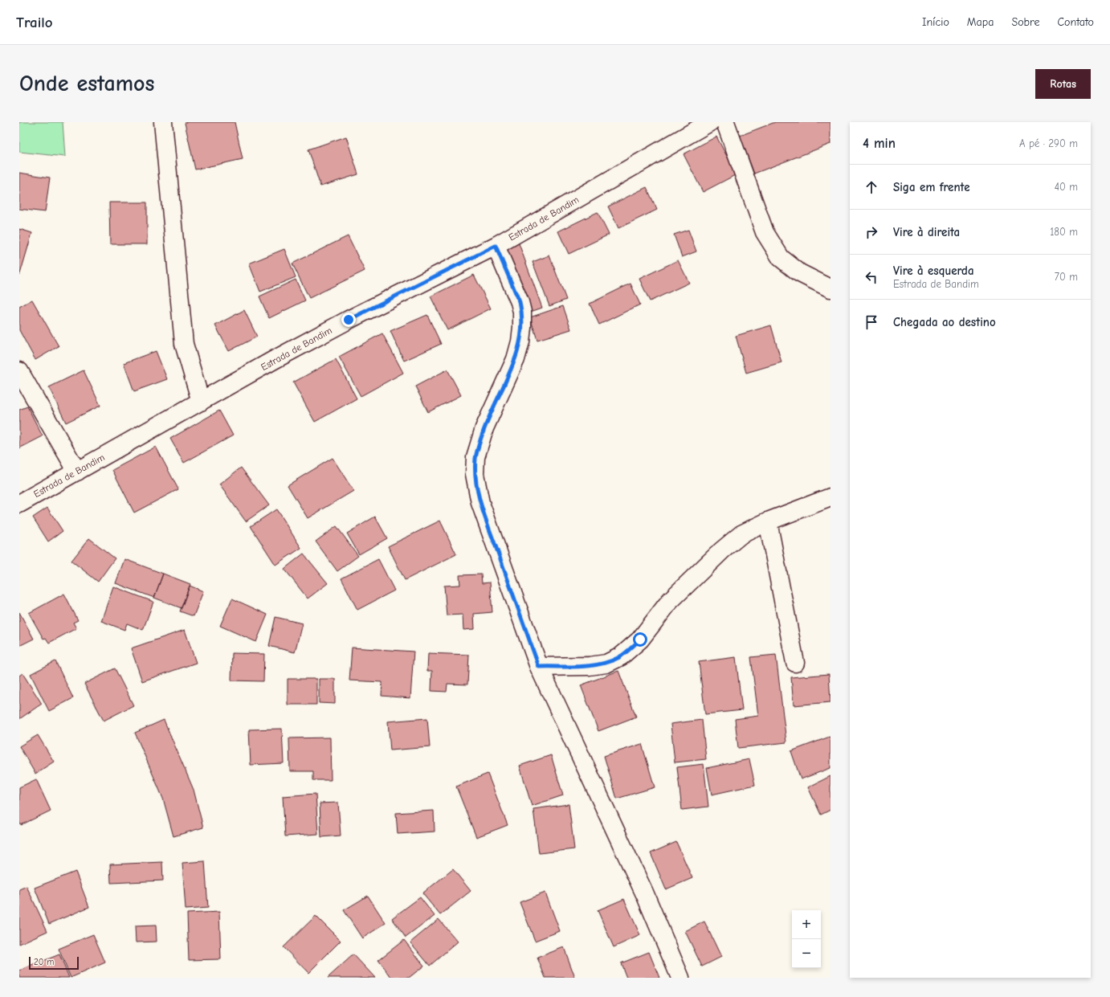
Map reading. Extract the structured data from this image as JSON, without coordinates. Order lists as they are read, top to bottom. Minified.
{"streets":{"street":["Estrada de Bandim"]},"scale_bar":"20 m","page":{"header":"Trailo","nav":["Início","Mapa","Sobre","Contato"],"buttons":"Rotas","title":"Onde estamos","heading":["4 min","A pé · 290 m"],"list":[["Siga em frente","40 m"],["Vire à direita","180 m"],["Vire à esquerda","Estrada de Bandim","70 m"],"Chegada ao destino"],"map_buttons":["+","−"],"scale":"20 m"}}
